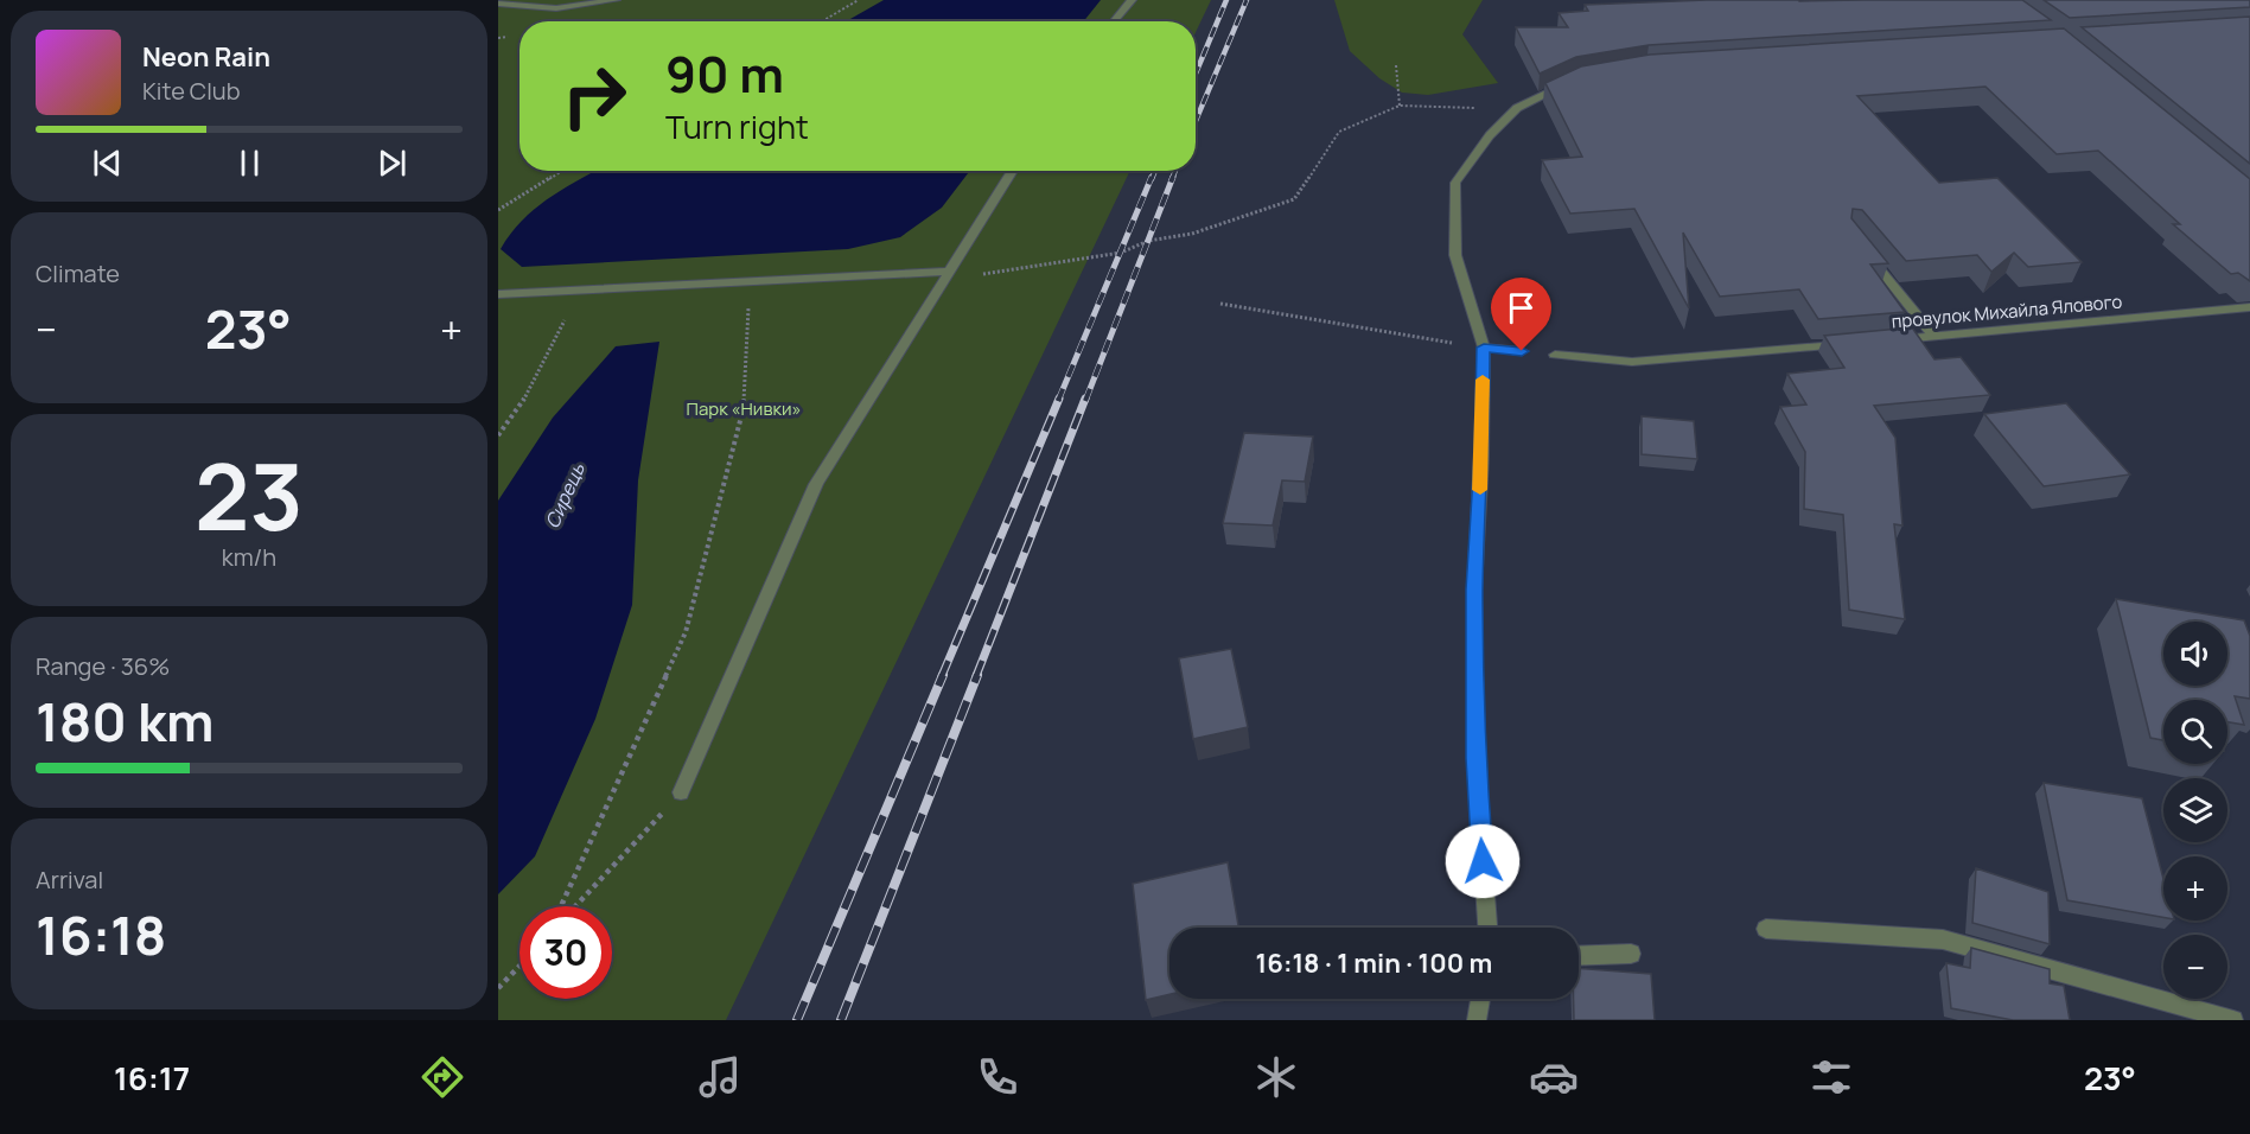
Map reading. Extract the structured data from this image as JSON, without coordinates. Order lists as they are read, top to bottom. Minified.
{"streets":{"street":["провулок Михайла Ялового"]},"water":["Сирець"],"parks":["Парк «Нивки»"],"page":{"turn":["90 m","Turn right"],"song":["Neon Rain","Kite Club"],"tile":["Climate",["23","km/h"],["Range · 36%","180 km"],["Arrival","16:18"]],"heat":["−","23°","+"],"map_buttons":["+","−"],"limit":"30","trip":"16:18 · 1 min · 100 m","tabs":["16:17","23°"]}}
